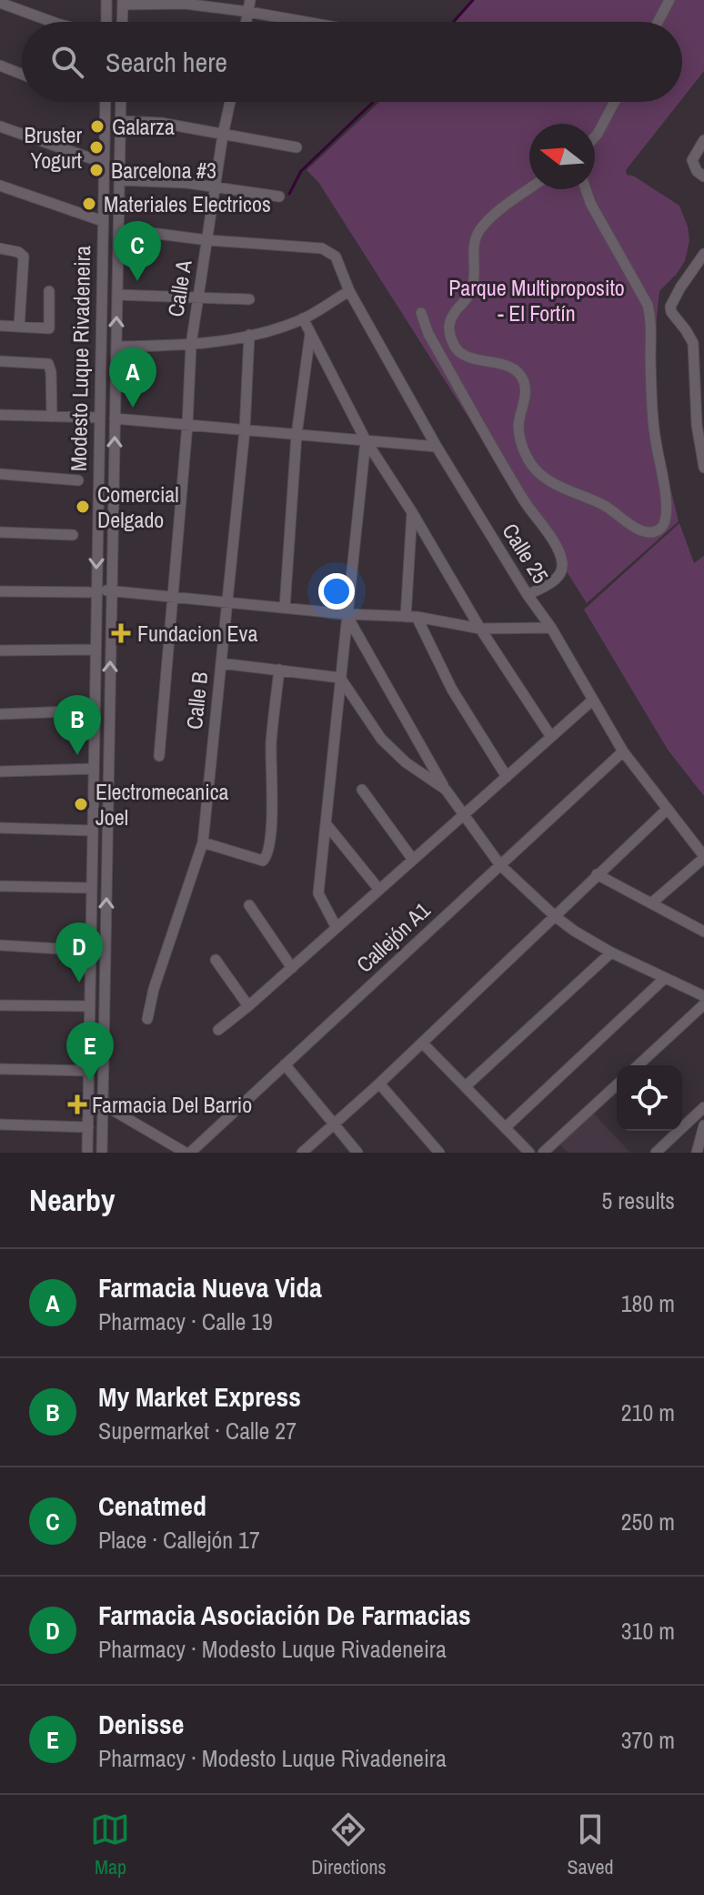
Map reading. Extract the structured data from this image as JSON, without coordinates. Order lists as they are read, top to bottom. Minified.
{"streets":{"street":["Calle A","Modesto Luque Rivadeneira","Calle 25","Calle B","Callejón A1"]},"crossings":[["Calle A","Calle 25"],["Calle 25","Callejón A1"]],"parks":["Parque Multiproposito - El Fortín"],"places":{"other":["Galarza","Bruster Yogurt","Barcelona #3","Materiales Electricos","Comercial Delgado","Electromecanica Joel"],"health":["Fundacion Eva","Farmacia Del Barrio"]},"north":"left","page":{"search":"Search here","pins":["C","A","B","D","E"],"heading":["Nearby","5 results"],"list":[{"mark":"A","name":"Farmacia Nueva Vida","note":"Pharmacy · Calle 19","value":"180 m"},{"mark":"B","name":"My Market Express","note":"Supermarket · Calle 27","value":"210 m"},{"mark":"C","name":"Cenatmed","note":"Place · Callejón 17","value":"250 m"},{"mark":"D","name":"Farmacia Asociación De Farmacias","note":"Pharmacy · Modesto Luque Rivadeneira","value":"310 m"},{"mark":"E","name":"Denisse","note":"Pharmacy · Modesto Luque Rivadeneira","value":"370 m"}],"nav":["Map","Directions","Saved"]}}
